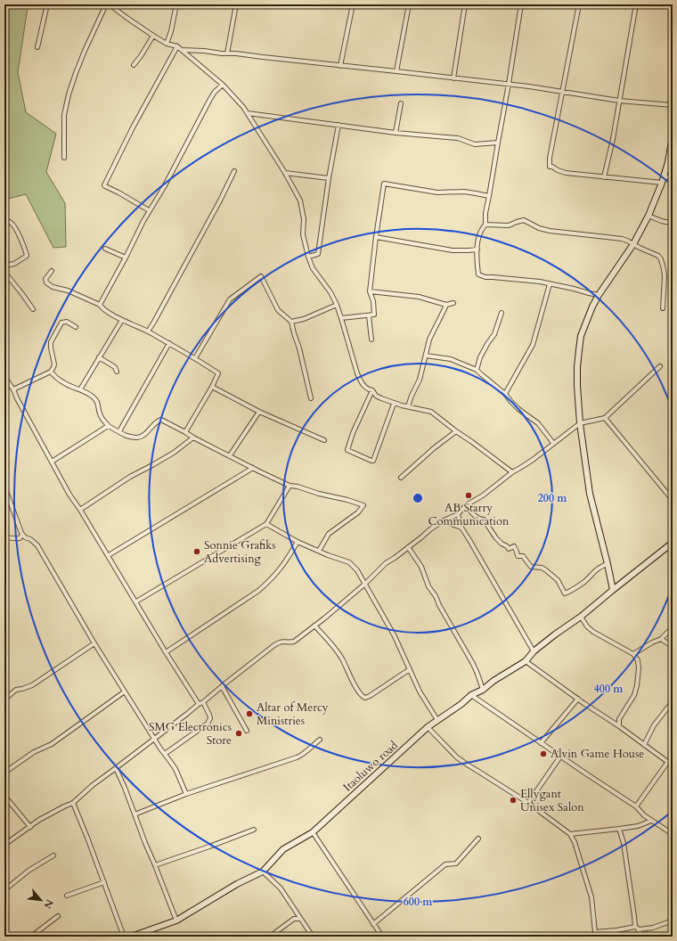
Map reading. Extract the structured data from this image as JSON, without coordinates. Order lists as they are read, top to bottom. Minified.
{"streets":{"street":["Itaoluwo road"]},"places":["AB Starry Communication","Sonnie Grafiks Advertising","Altar of Mercy Ministries","SMG Electronics Store","Alvin Game House","Ellygant Unisex Salon"],"north":"bottom right","rings":["200 m","400 m","600 m"]}
